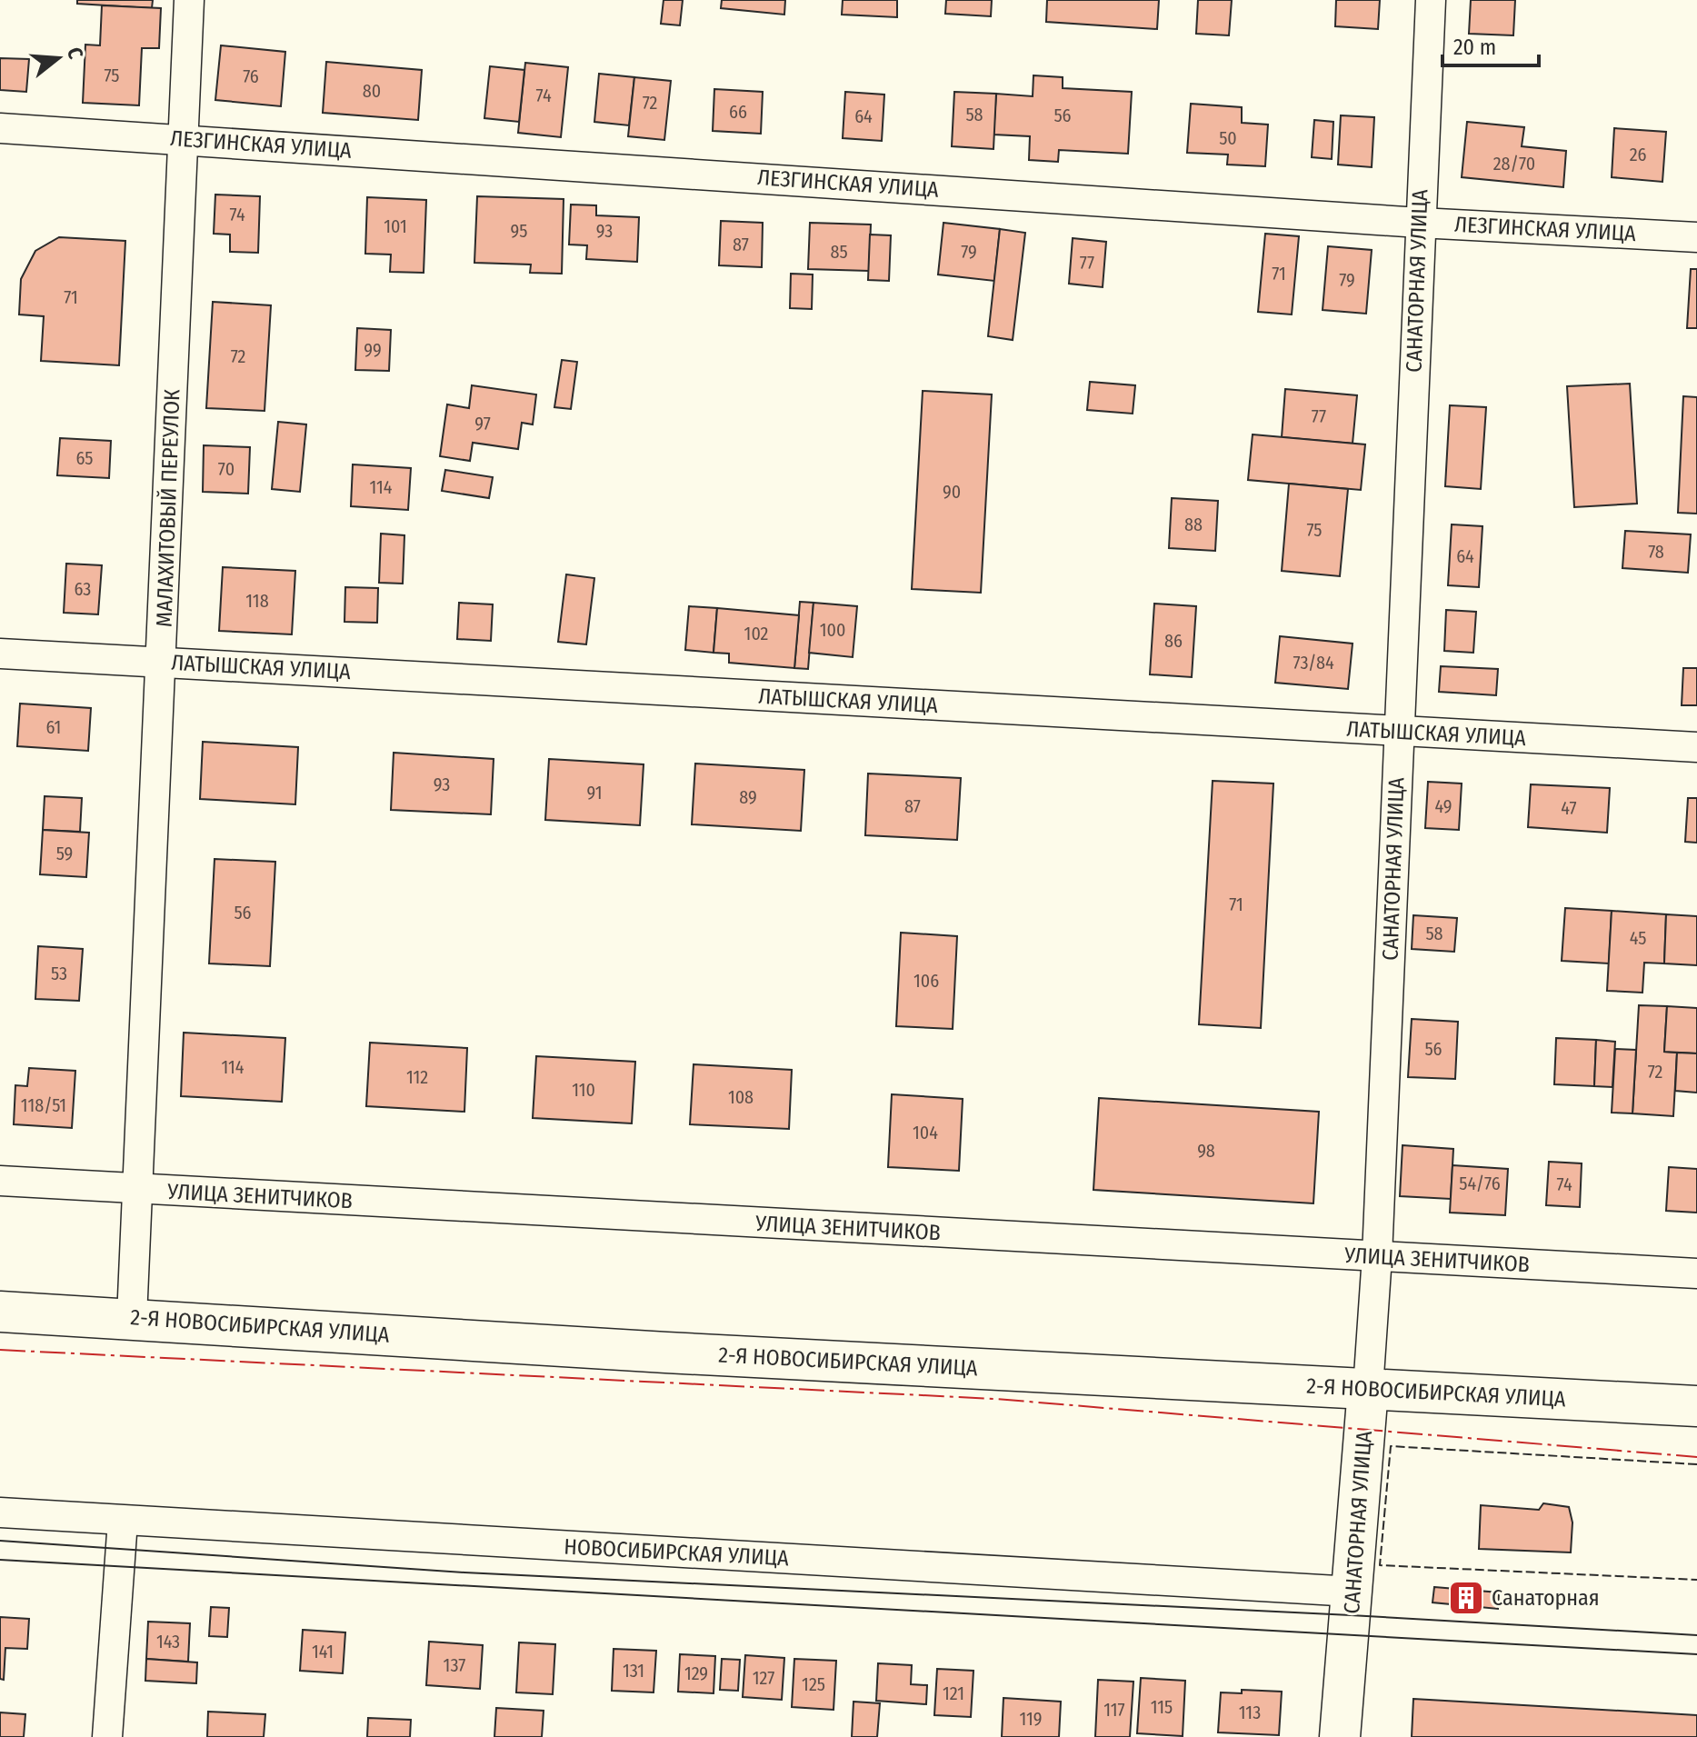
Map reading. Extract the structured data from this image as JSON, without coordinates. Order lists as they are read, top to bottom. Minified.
{"streets":{"main road":["САНАТОРНАЯ УЛИЦА","2-Я НОВОСИБИРСКАЯ УЛИЦА"],"street":["ЛЕЗГИНСКАЯ УЛИЦА","МАЛАХИТОВЫЙ ПЕРЕУЛОК","ЛАТЫШСКАЯ УЛИЦА","УЛИЦА ЗЕНИТЧИКОВ","НОВОСИБИРСКАЯ УЛИЦА"]},"crossings":[["ЛЕЗГИНСКАЯ УЛИЦА","САНАТОРНАЯ УЛИЦА"],["ЛЕЗГИНСКАЯ УЛИЦА","МАЛАХИТОВЫЙ ПЕРЕУЛОК"],["САНАТОРНАЯ УЛИЦА","ЛАТЫШСКАЯ УЛИЦА"],["САНАТОРНАЯ УЛИЦА","УЛИЦА ЗЕНИТЧИКОВ"],["САНАТОРНАЯ УЛИЦА","2-Я НОВОСИБИРСКАЯ УЛИЦА"],["САНАТОРНАЯ УЛИЦА","НОВОСИБИРСКАЯ УЛИЦА"],["МАЛАХИТОВЫЙ ПЕРЕУЛОК","ЛАТЫШСКАЯ УЛИЦА"],["МАЛАХИТОВЫЙ ПЕРЕУЛОК","УЛИЦА ЗЕНИТЧИКОВ"],["МАЛАХИТОВЫЙ ПЕРЕУЛОК","2-Я НОВОСИБИРСКАЯ УЛИЦА"]],"places":{"building":["Санаторная"]},"house_numbers":["75","76","80","74","72","66","58","56","64","50","26","28/70","74","101","95","93","87","85","79","77","71","79","71","99","72","77","97","65","70","114","90","88","75","78","64","63","118","100","102","86","73/84","61","93","91","89","87","49","47","59","71","56","58","45","53","106","56","114","72","112","110","108","118/51","104","98","54/76","74","143","141","137","131","129","127","125","121","115","117","113","119"],"scale_bar":"20 m","north":"right"}
